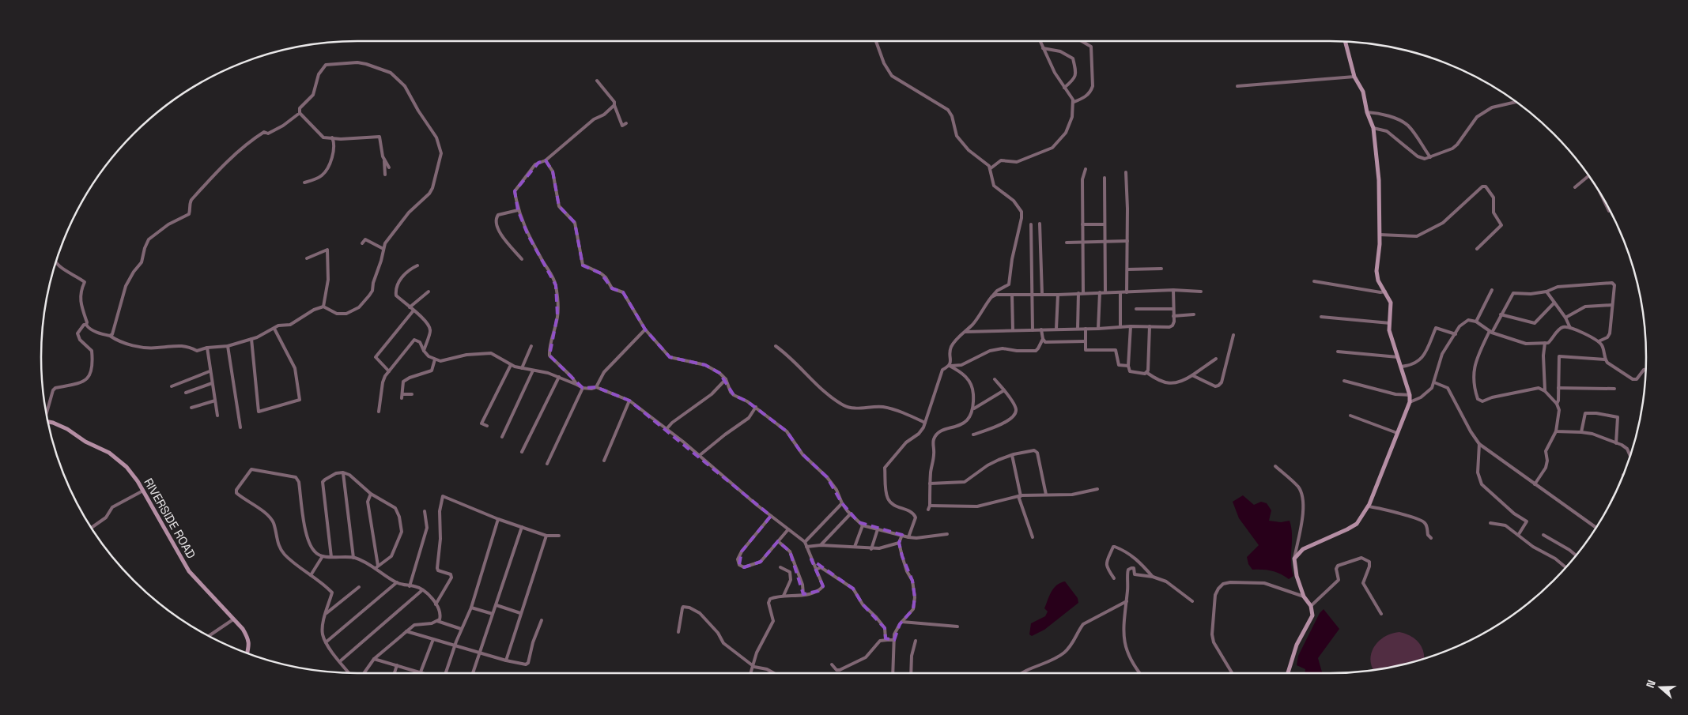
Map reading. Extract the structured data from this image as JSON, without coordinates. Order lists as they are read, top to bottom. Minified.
{"streets":{"street":["RIVERSIDE ROAD"]},"north":"left"}
